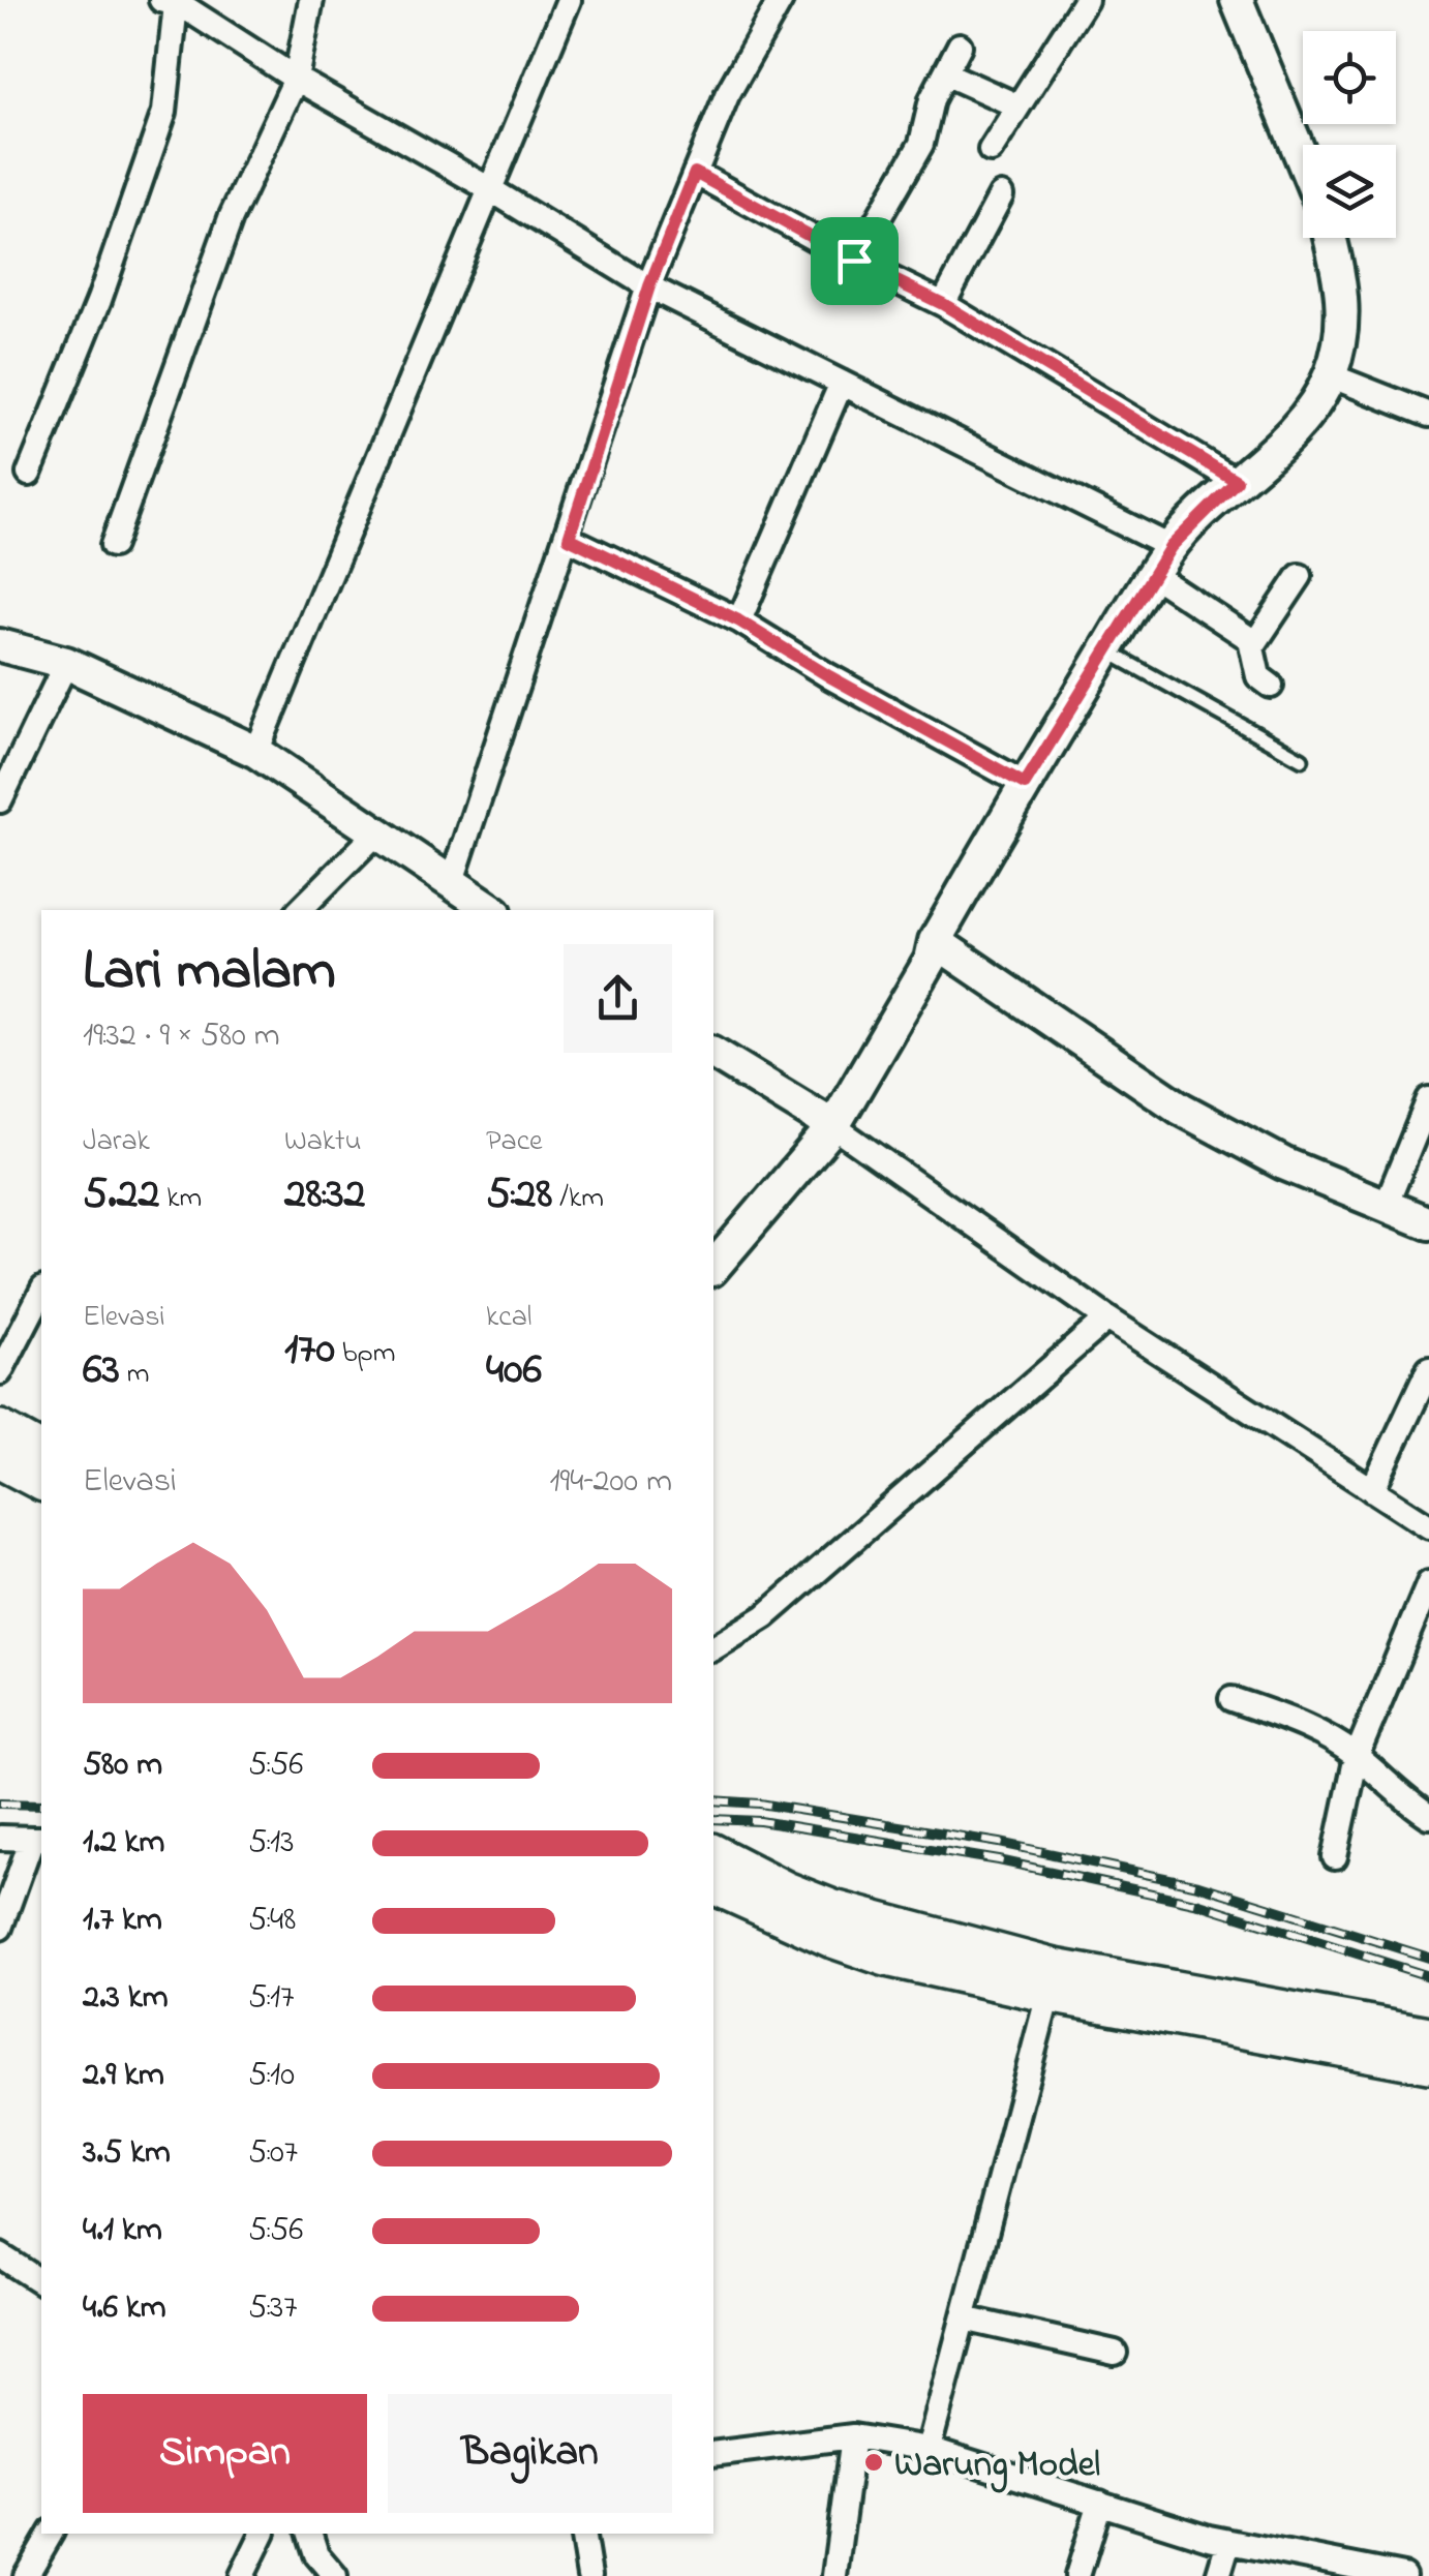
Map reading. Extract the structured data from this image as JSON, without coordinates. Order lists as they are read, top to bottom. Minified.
{"places":["Warung Model"],"page":{"heading":["Lari malam","19:32 · 9 × 580 m"],"stats":[["Jarak","5.22 km"],["Waktu","28:32"],["Pace","5:28 /km"],["Elevasi","63 m"],["170 bpm"],["kcal","406"]],"chart":["Elevasi","194–200 m"],"list":[{"name":"580 m","note":"5:56"},{"name":"1.2 km","note":"5:13"},{"name":"1.7 km","note":"5:48"},{"name":"2.3 km","note":"5:17"},{"name":"2.9 km","note":"5:10"},{"name":"3.5 km","note":"5:07"},{"name":"4.1 km","note":"5:56"},{"name":"4.6 km","note":"5:37"}],"buttons":["Simpan","Bagikan"]}}
